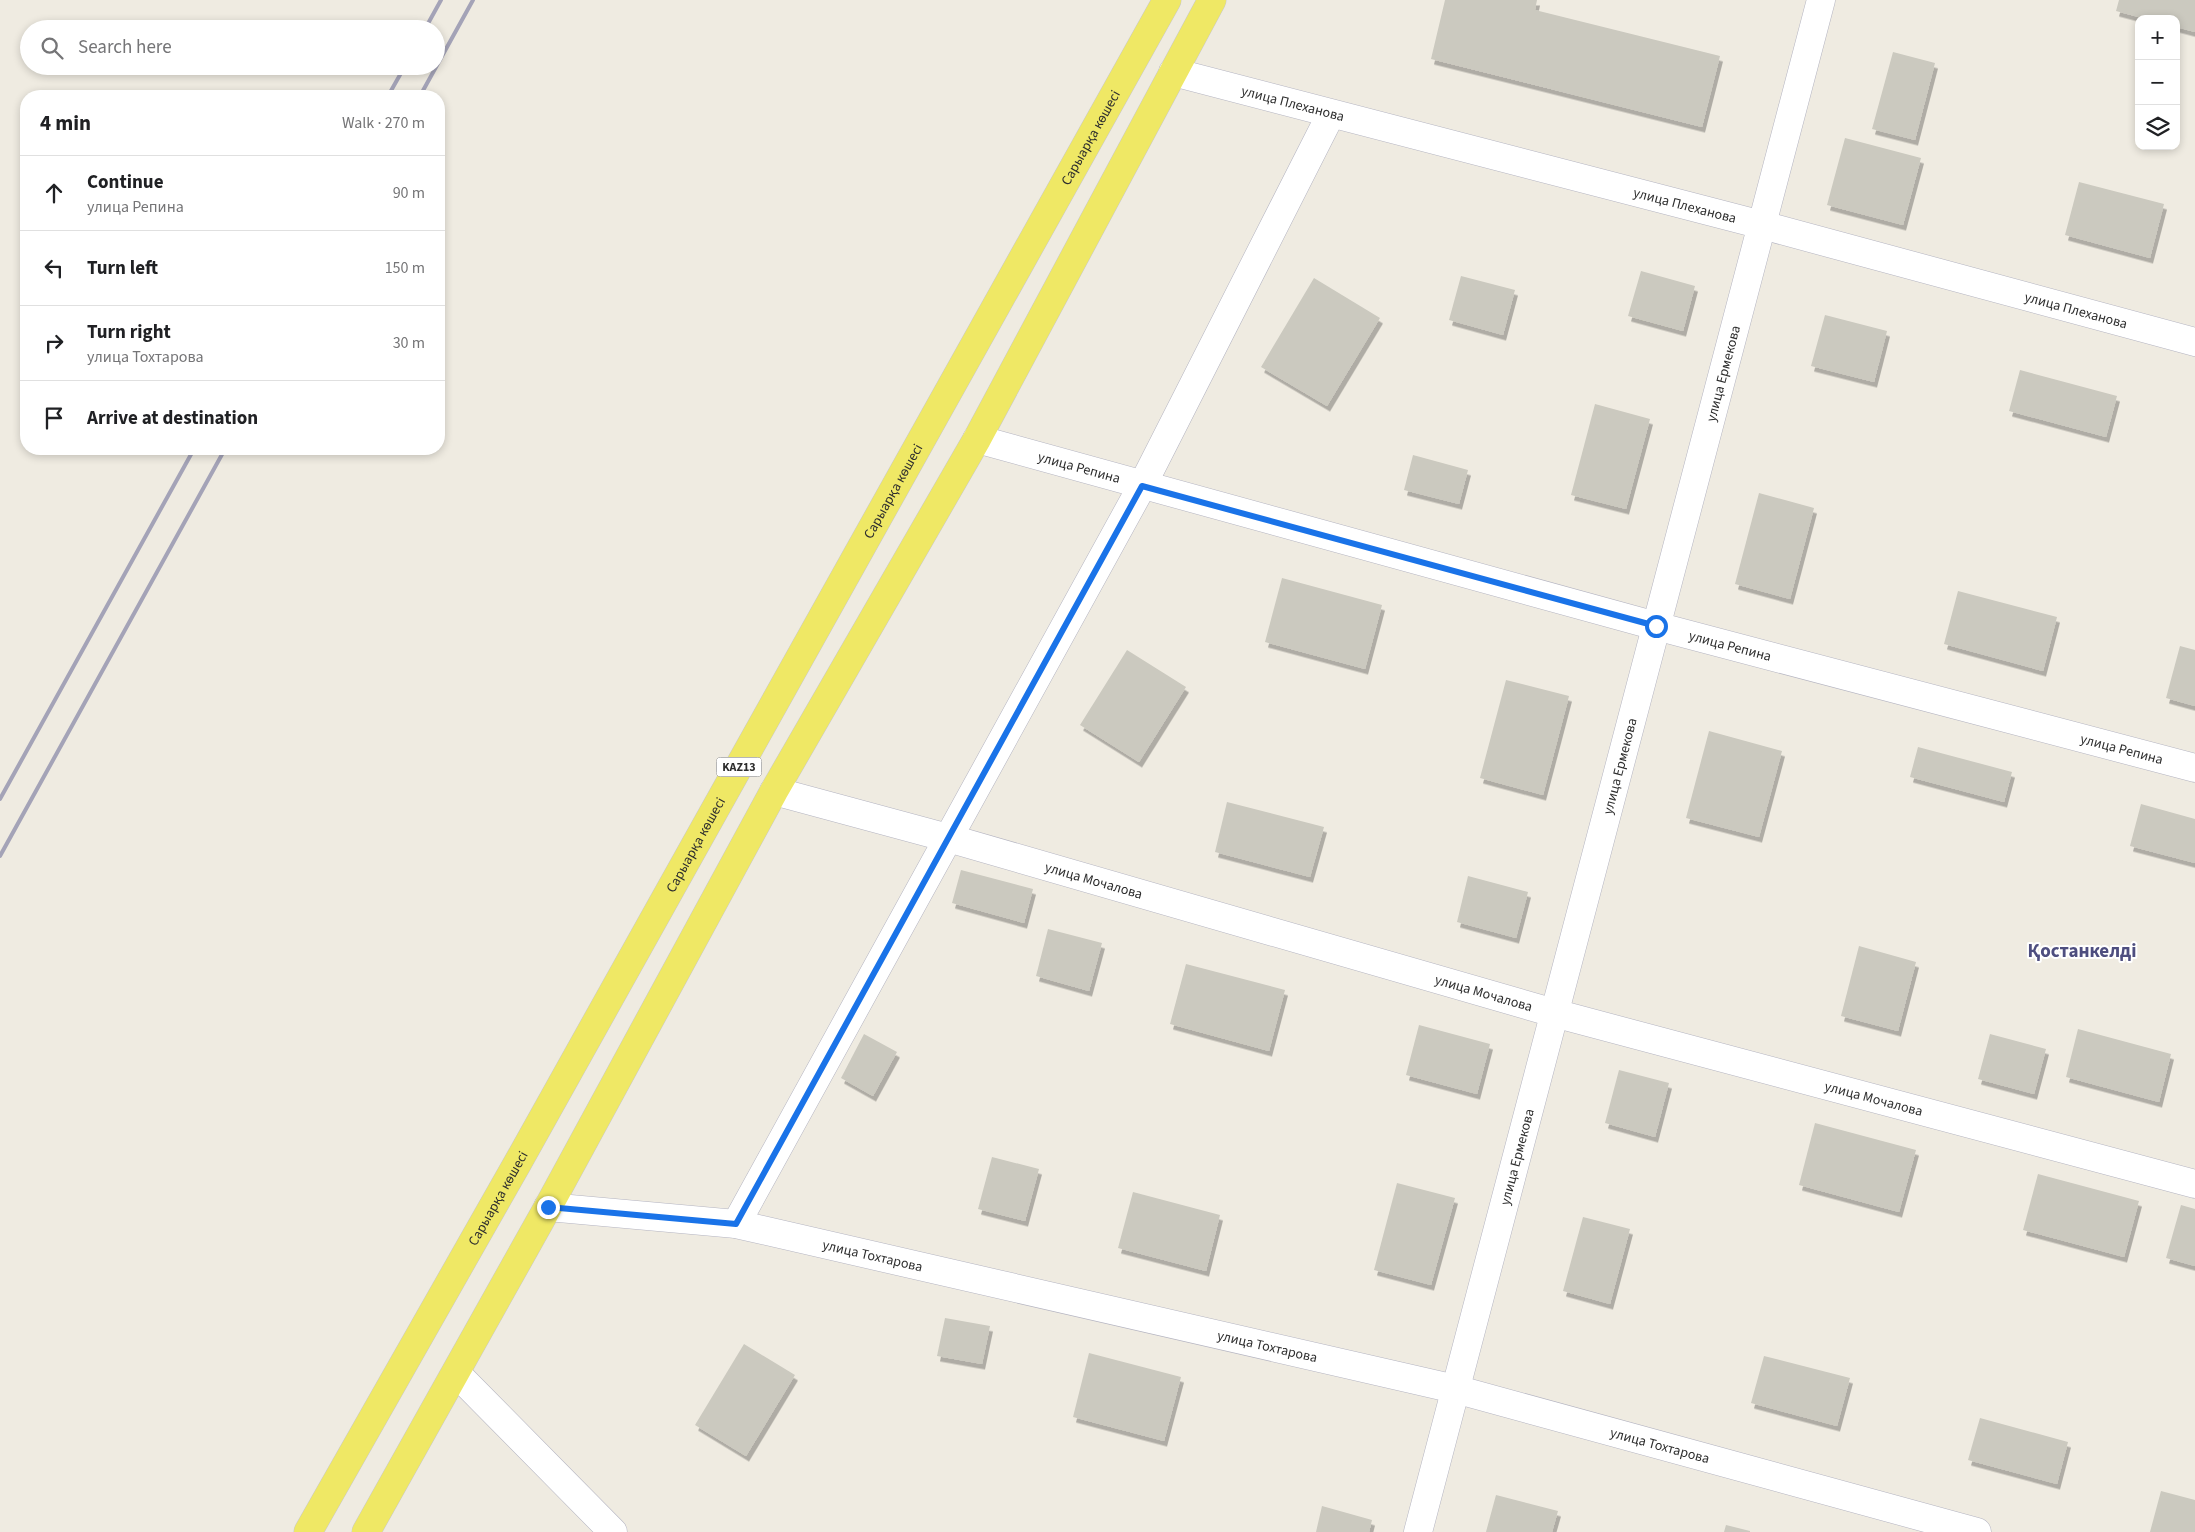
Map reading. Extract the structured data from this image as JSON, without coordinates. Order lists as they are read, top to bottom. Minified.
{"streets":{"main road":["Сарыарқа көшесі","KAZ13"],"street":["улица Плеханова","улица Ермекова","улица Репина","улица Мочалова","улица Тохтарова"]},"crossings":[["улица Плеханова","улица Ермекова"],["улица Плеханова","KAZ13"],["улица Ермекова","улица Репина"],["улица Ермекова","улица Мочалова"],["улица Ермекова","улица Тохтарова"],["улица Репина","KAZ13"],["KAZ13","улица Мочалова"],["KAZ13","улица Тохтарова"]],"districts":["Қостанкелді"],"page":{"map_buttons":["+","−"],"search":"Search here","heading":["4 min","Walk · 270 m"],"list":[["Continue","улица Репина","90 m"],["Turn left","150 m"],["Turn right","улица Тохтарова","30 m"],"Arrive at destination"]}}
